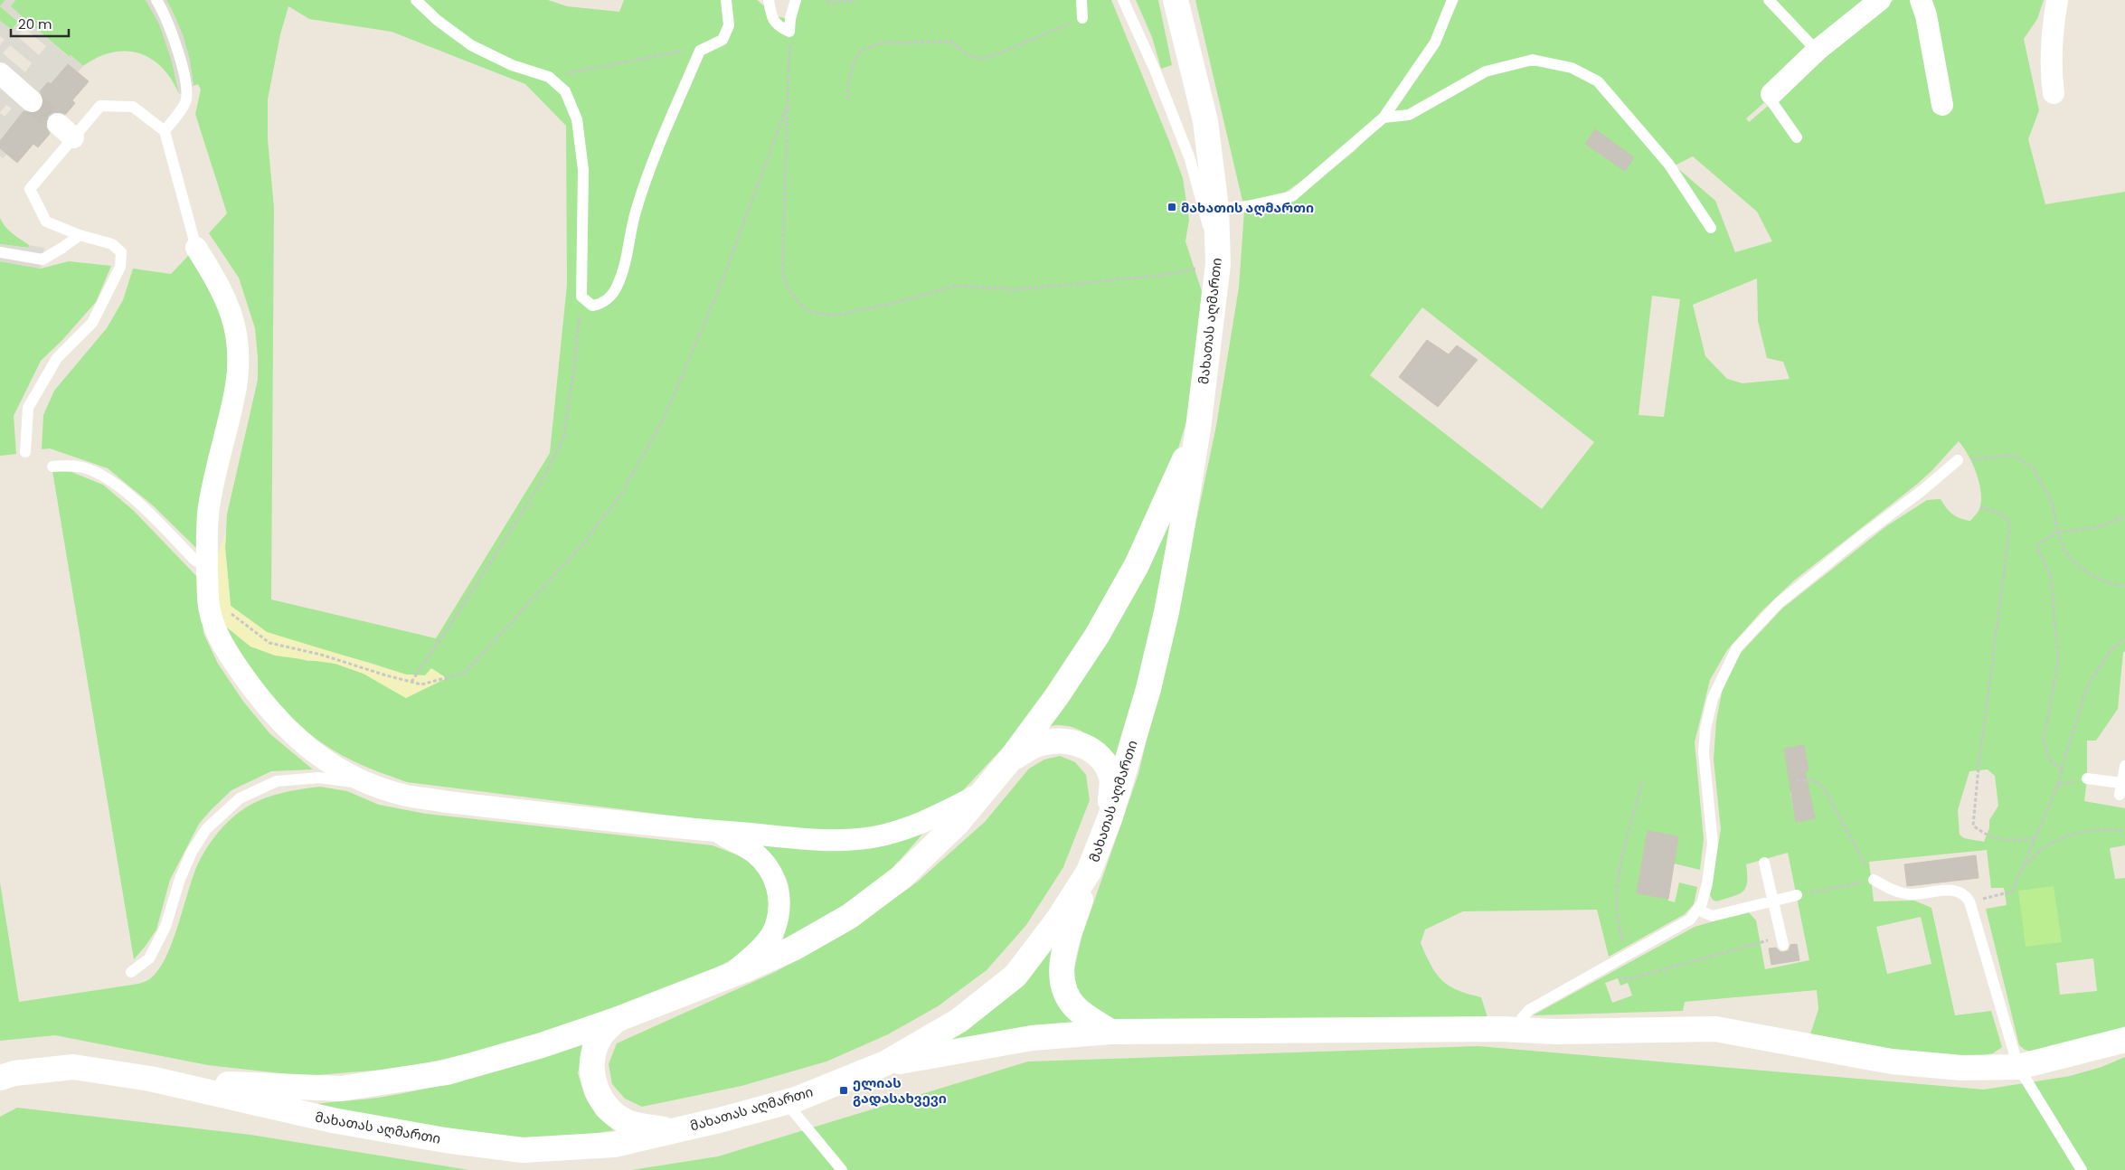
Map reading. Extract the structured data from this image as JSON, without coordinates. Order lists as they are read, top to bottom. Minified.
{"streets":{"main road":["მახათას აღმართი"]},"places":{"transit":["მახათის აღმართი","ელიას გადასახვევი"]},"scale_bar":"20 m"}
